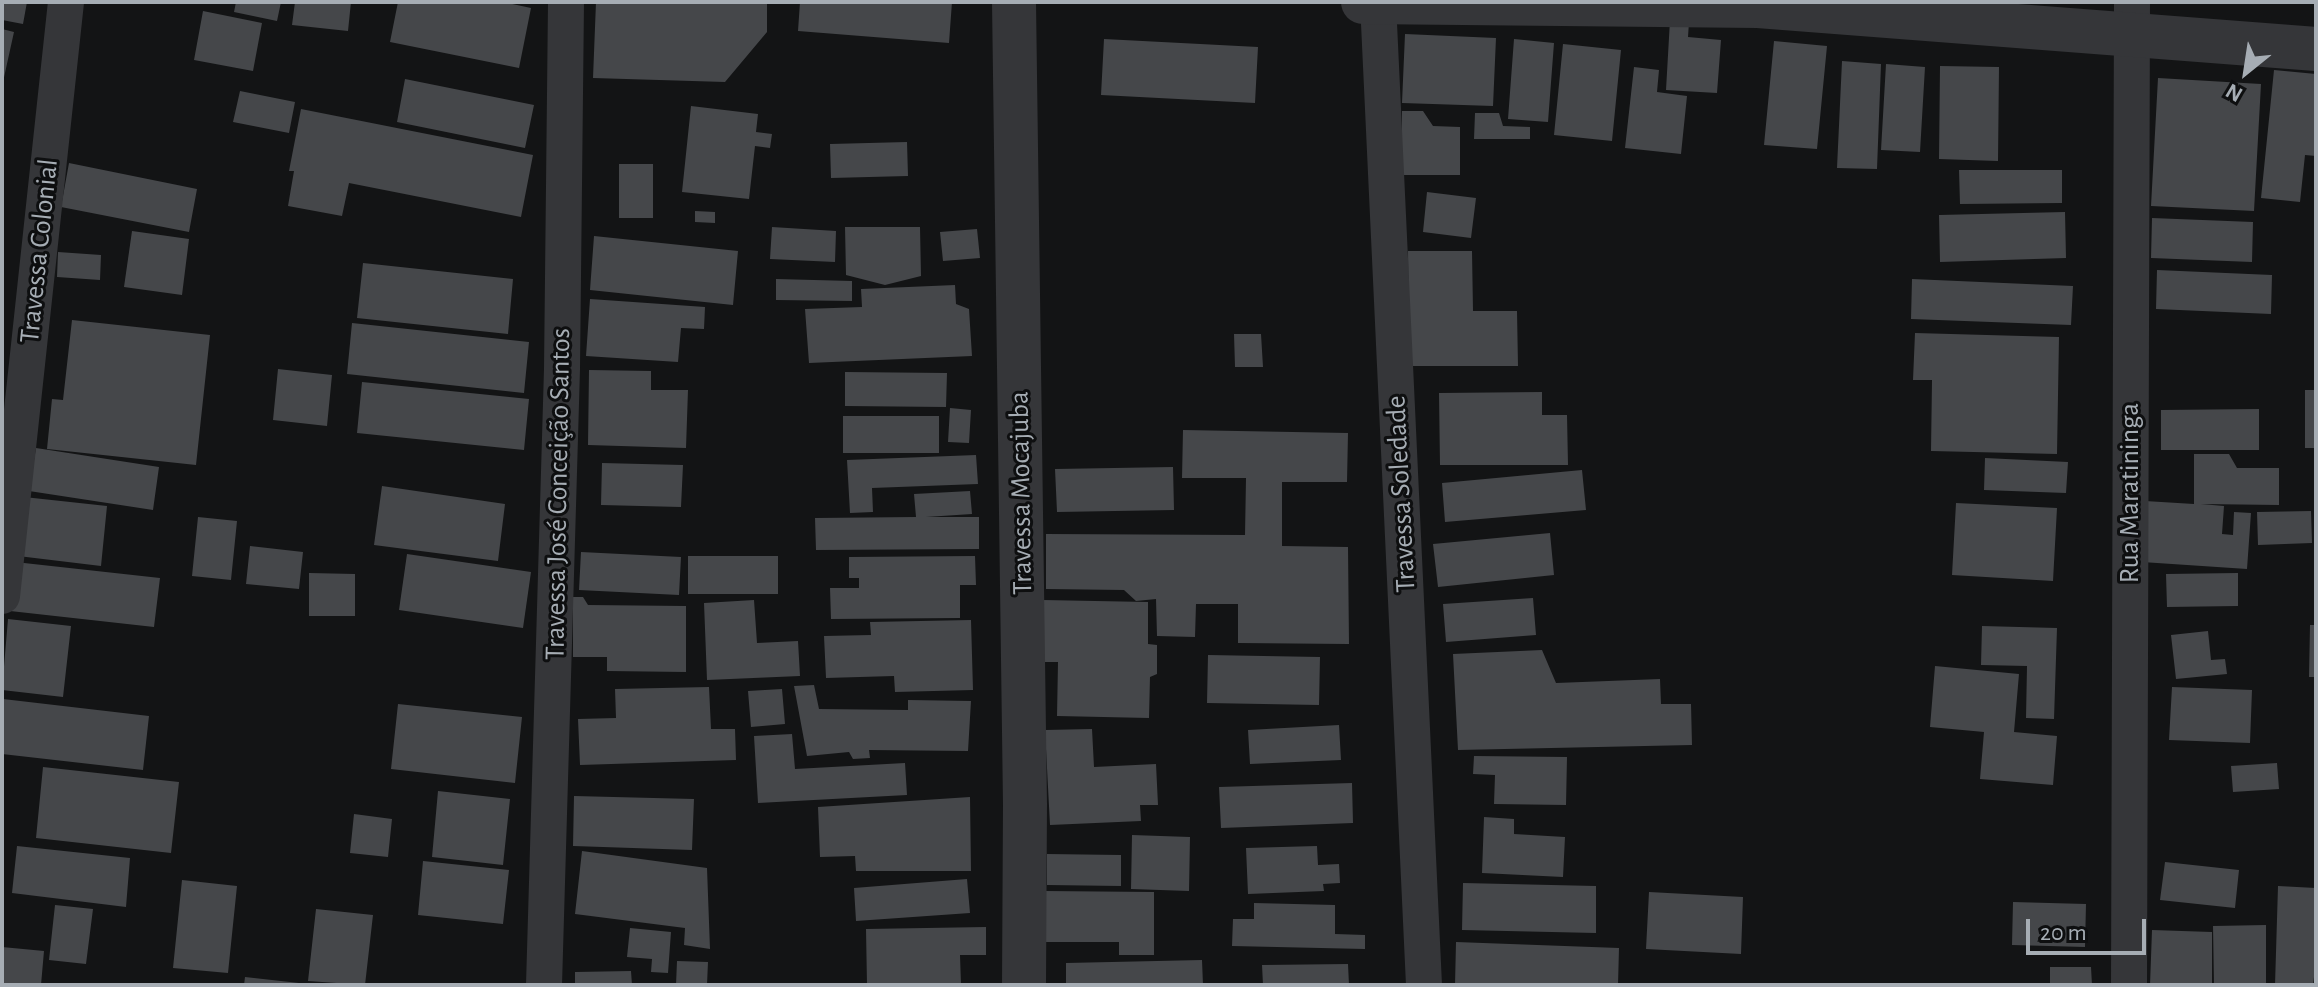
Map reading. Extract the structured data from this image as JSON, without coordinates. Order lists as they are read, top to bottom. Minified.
{"streets":{"street":["Travessa Colonial","Travessa Mocajuba","Rua Maratininga","Travessa José Conceição Santos","Travessa Soledade"]},"scale_bar":"20 m","north":"bottom left"}
